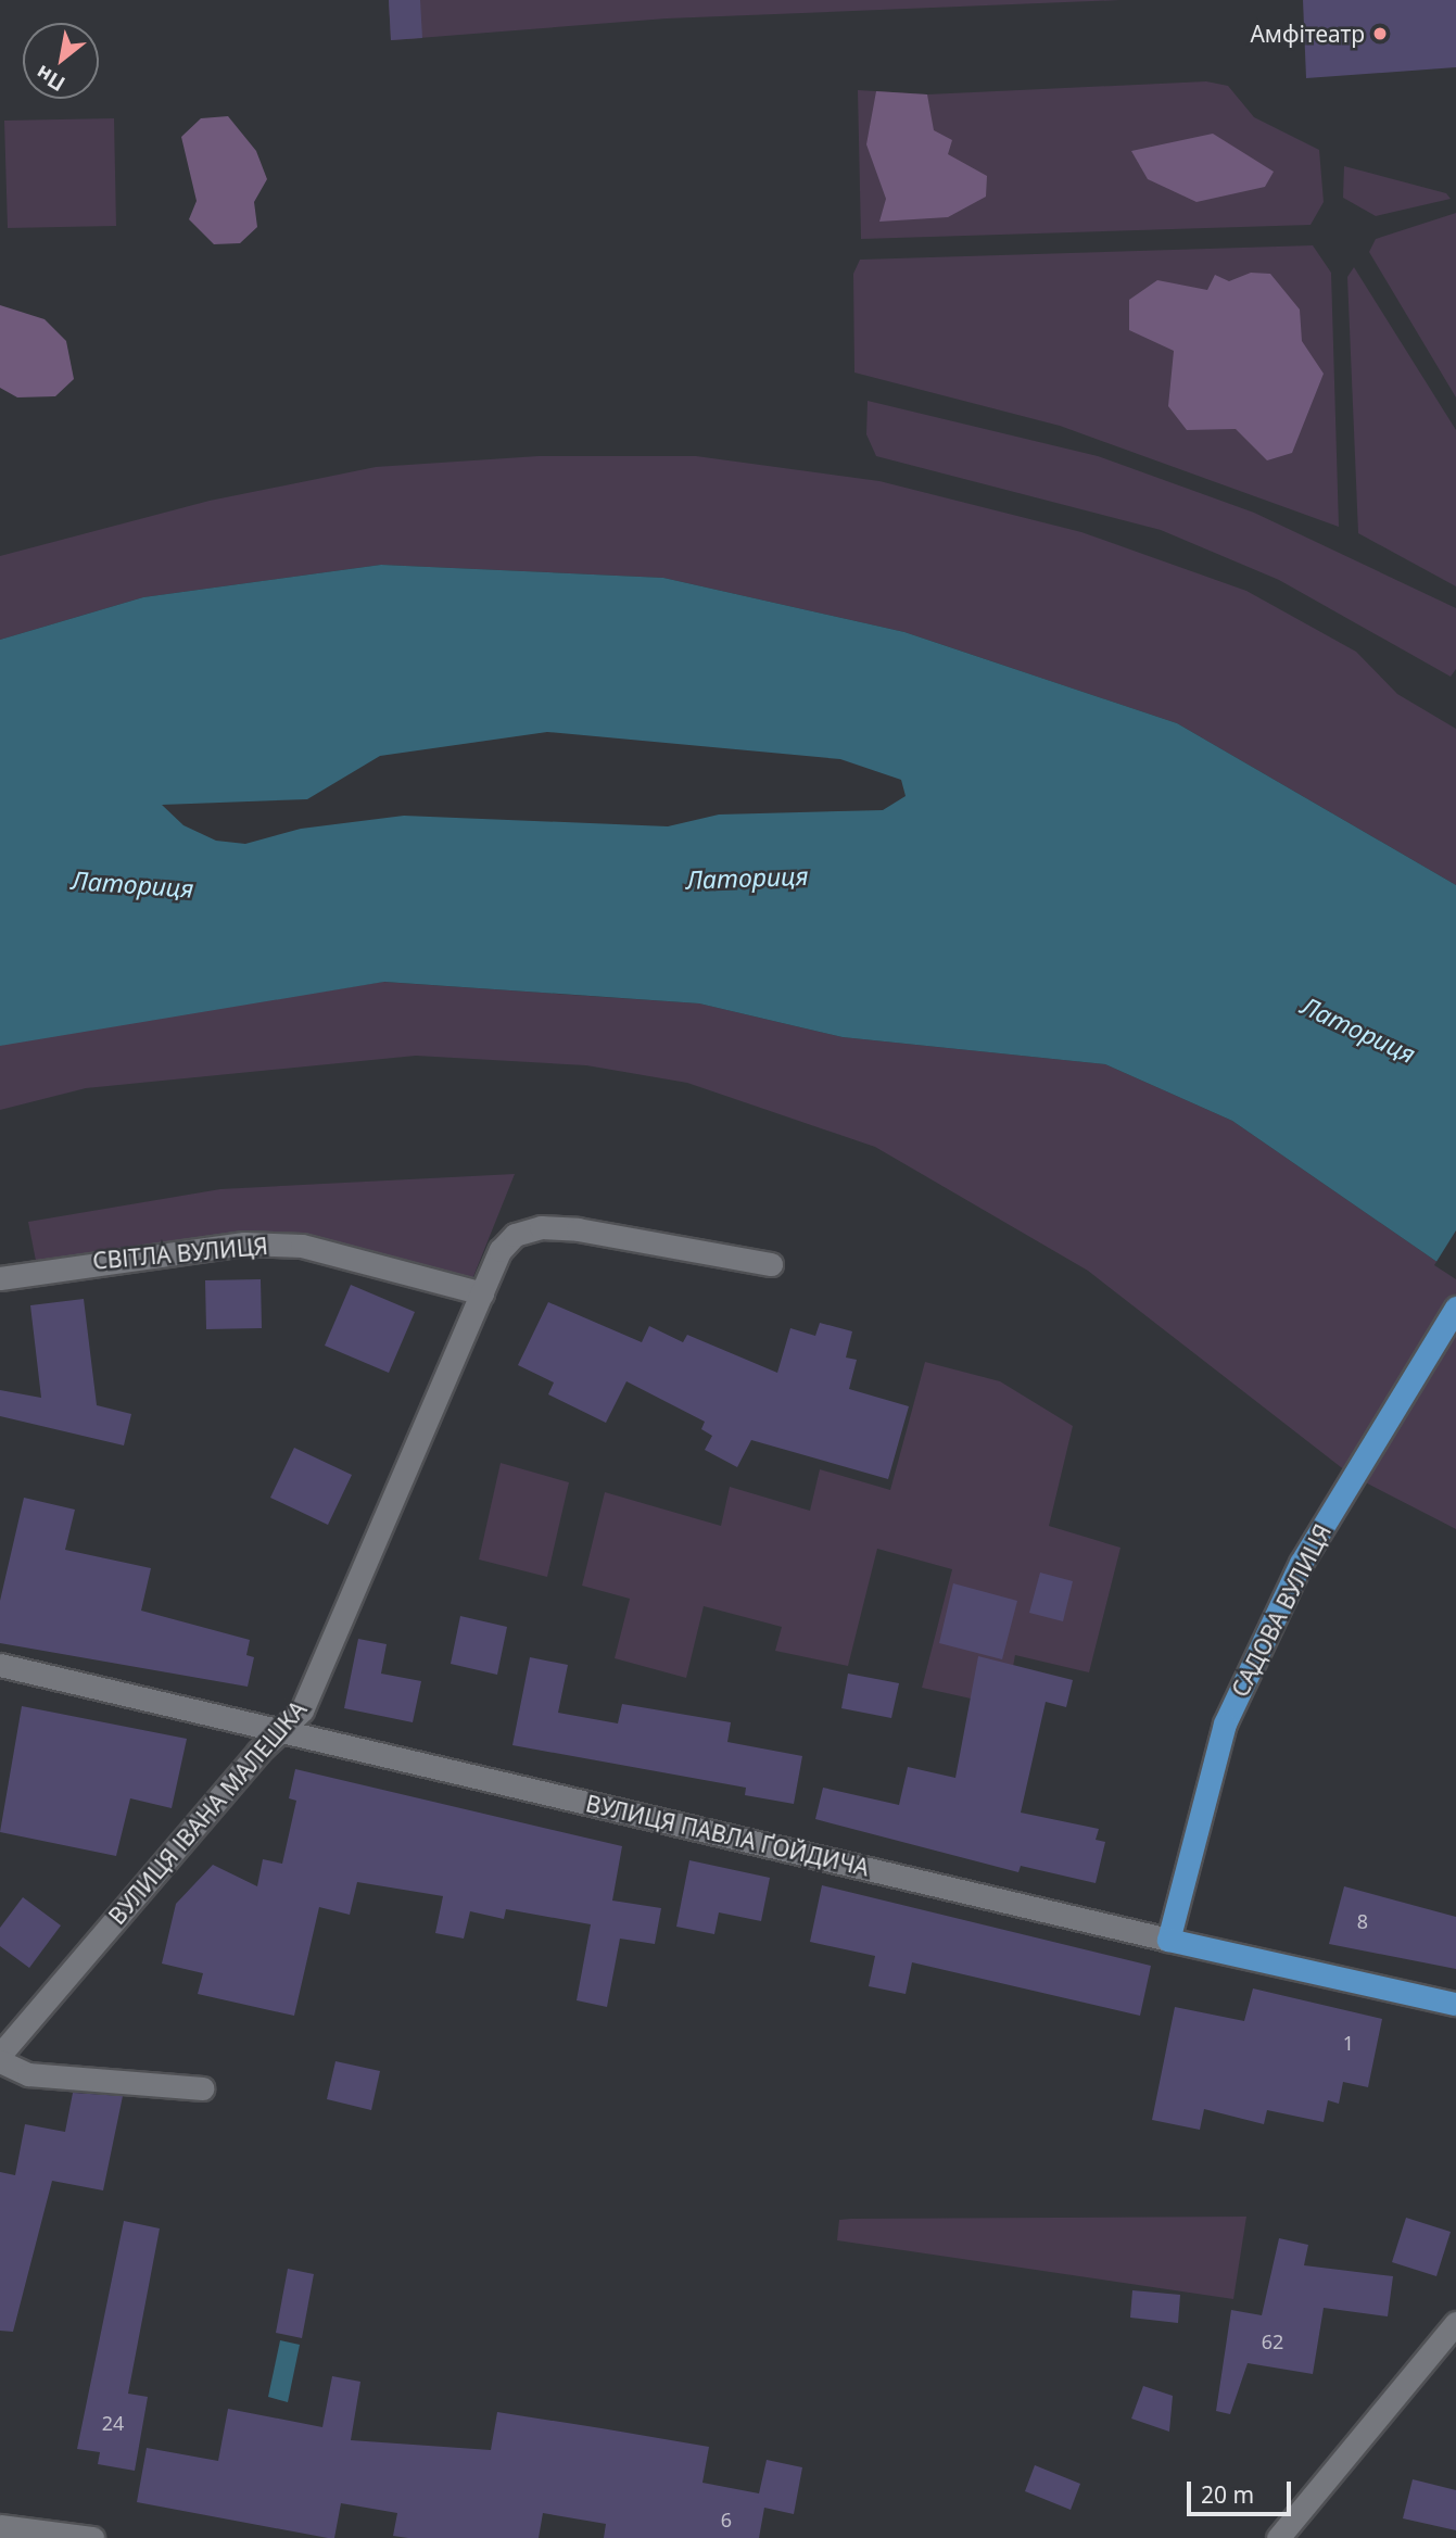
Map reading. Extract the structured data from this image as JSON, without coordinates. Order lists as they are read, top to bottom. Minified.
{"streets":{"main road":["САДОВА ВУЛИЦЯ","ВУЛИЦЯ ПАВЛА ҐОЙДИЧА"],"street":["СВІТЛА ВУЛИЦЯ","ВУЛИЦЯ ІВАНА МАЛЕШКА"]},"crossings":[["СВІТЛА ВУЛИЦЯ","ВУЛИЦЯ ІВАНА МАЛЕШКА"],["САДОВА ВУЛИЦЯ","ВУЛИЦЯ ПАВЛА ҐОЙДИЧА"],["ВУЛИЦЯ ІВАНА МАЛЕШКА","ВУЛИЦЯ ПАВЛА ҐОЙДИЧА"]],"water":["Латориця"],"places":["Амфітеатр"],"house_numbers":["8","1","62","24","6"],"scale_bar":"20 m","north":"bottom left"}
